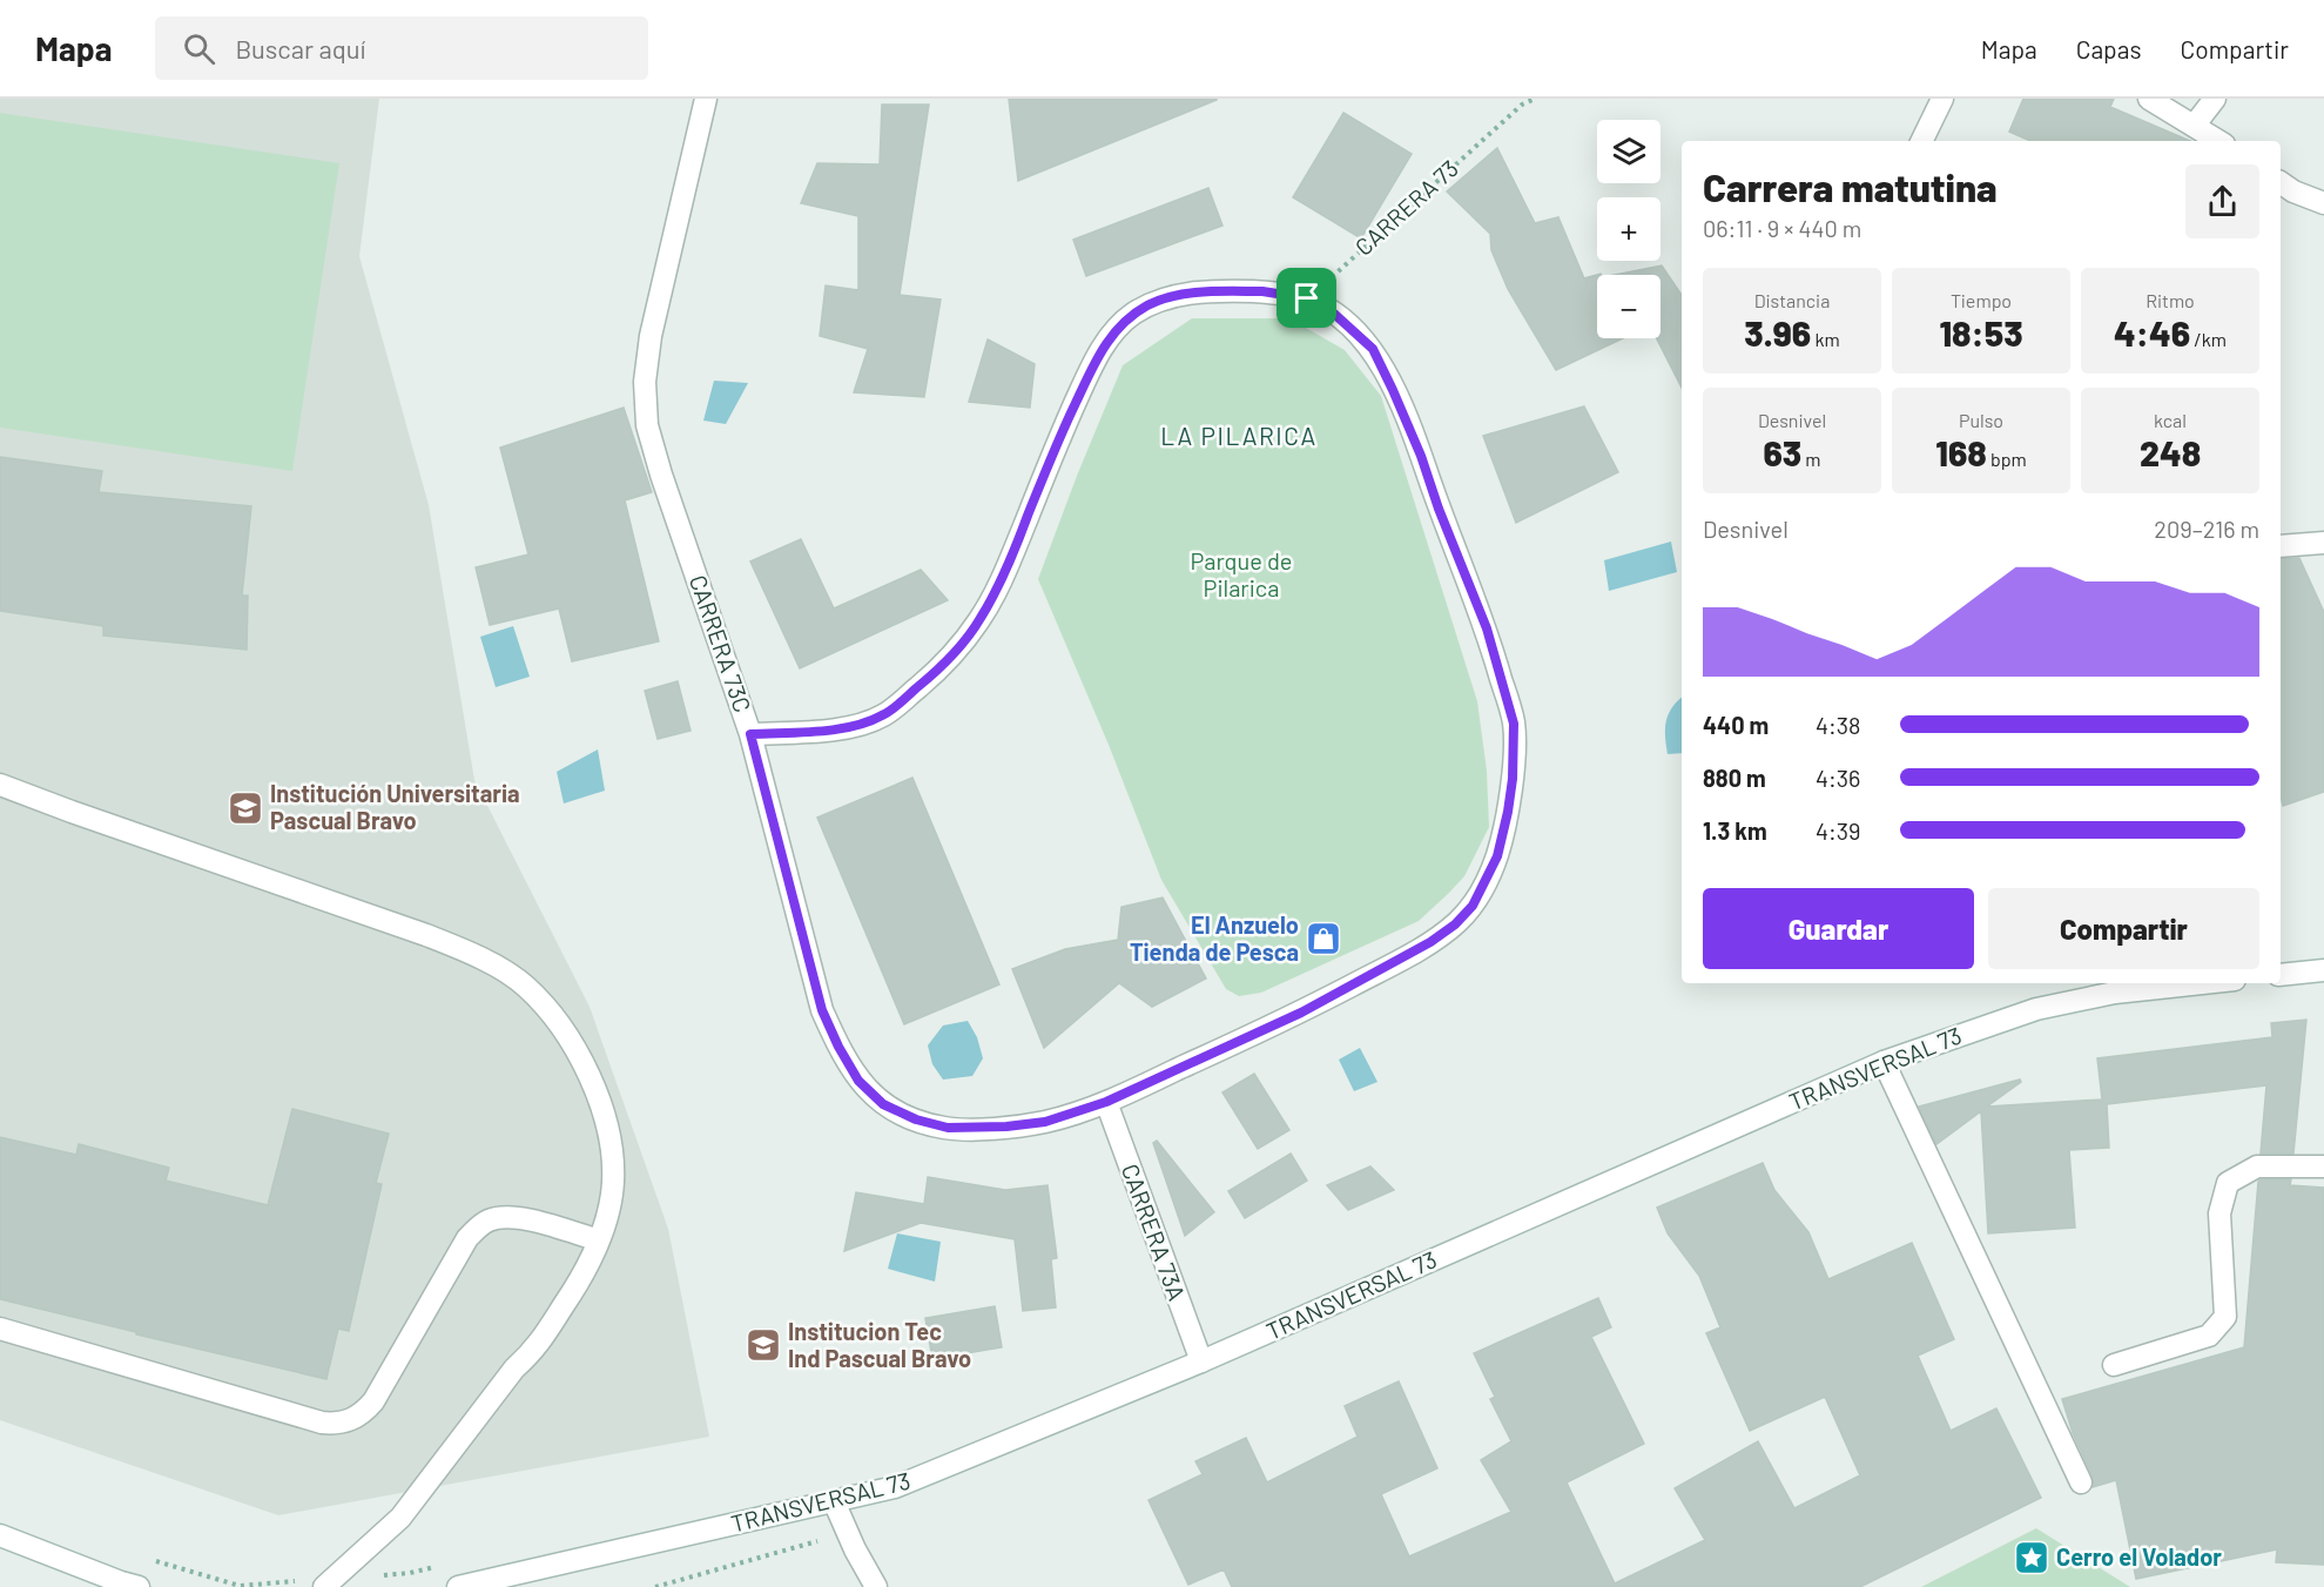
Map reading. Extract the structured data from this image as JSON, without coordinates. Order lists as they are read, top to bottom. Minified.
{"streets":{"street":["CARRERA 73C","TRANSVERSAL 73","CARRERA 73A"],"path":["CARRERA 73"]},"crossings":[["CARRERA 73","CARRERA 73C"],["CARRERA 73C","CARRERA 73A"],["TRANSVERSAL 73","CARRERA 73A"]],"districts":["LA PILARICA"],"parks":["Parque de Pilarica"],"places":{"school or university":["Institución Universitaria Pascual Bravo","Institucion Tec Ind Pascual Bravo"],"shop":["El Anzuelo Tienda de Pesca"],"place":["Cerro el Volador"]},"page":{"header":"Mapa","search":"Buscar aquí","nav":["Mapa","Capas","Compartir"],"map_buttons":["+","−"],"heading":["Carrera matutina","06:11 · 9 × 440 m"],"stats":[["Distancia","3.96 km"],["Tiempo","18:53"],["Ritmo","4:46 /km"],["Desnivel","63 m"],["Pulso","168 bpm"],["kcal","248"]],"chart":["Desnivel","209–216 m"],"list":[{"name":"440 m","note":"4:38"},{"name":"880 m","note":"4:36"},{"name":"1.3 km","note":"4:39"}],"buttons":["Guardar","Compartir"]}}
